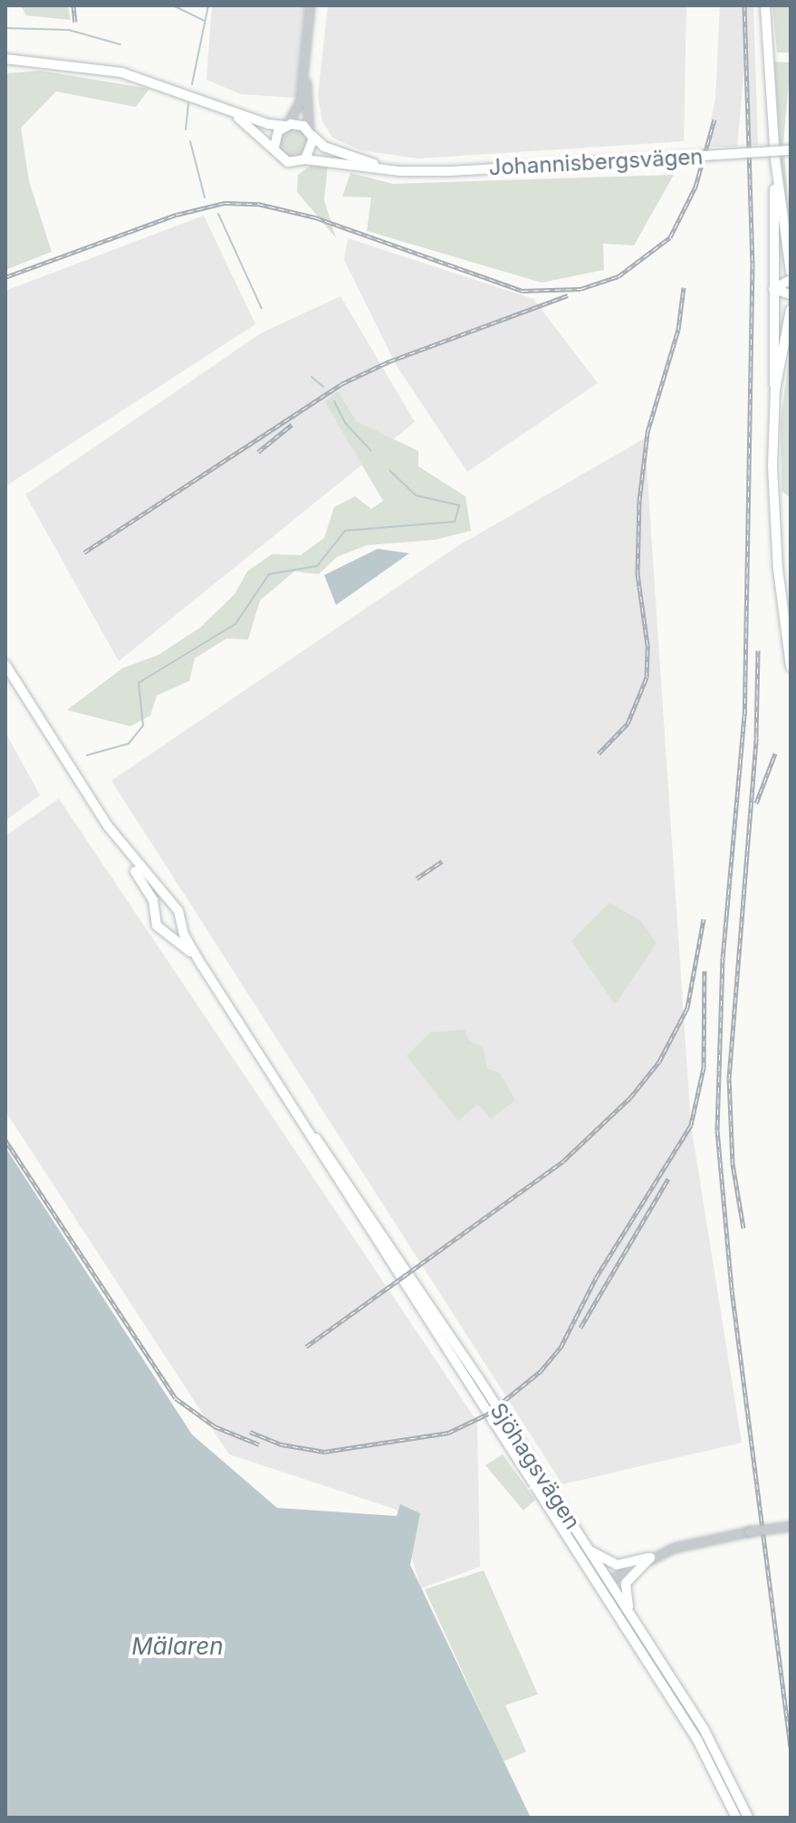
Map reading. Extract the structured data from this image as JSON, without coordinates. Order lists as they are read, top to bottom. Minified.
{"streets":{"main road":["Johannisbergsvägen","Sjöhagsvägen"]},"water":["Mälaren"]}
